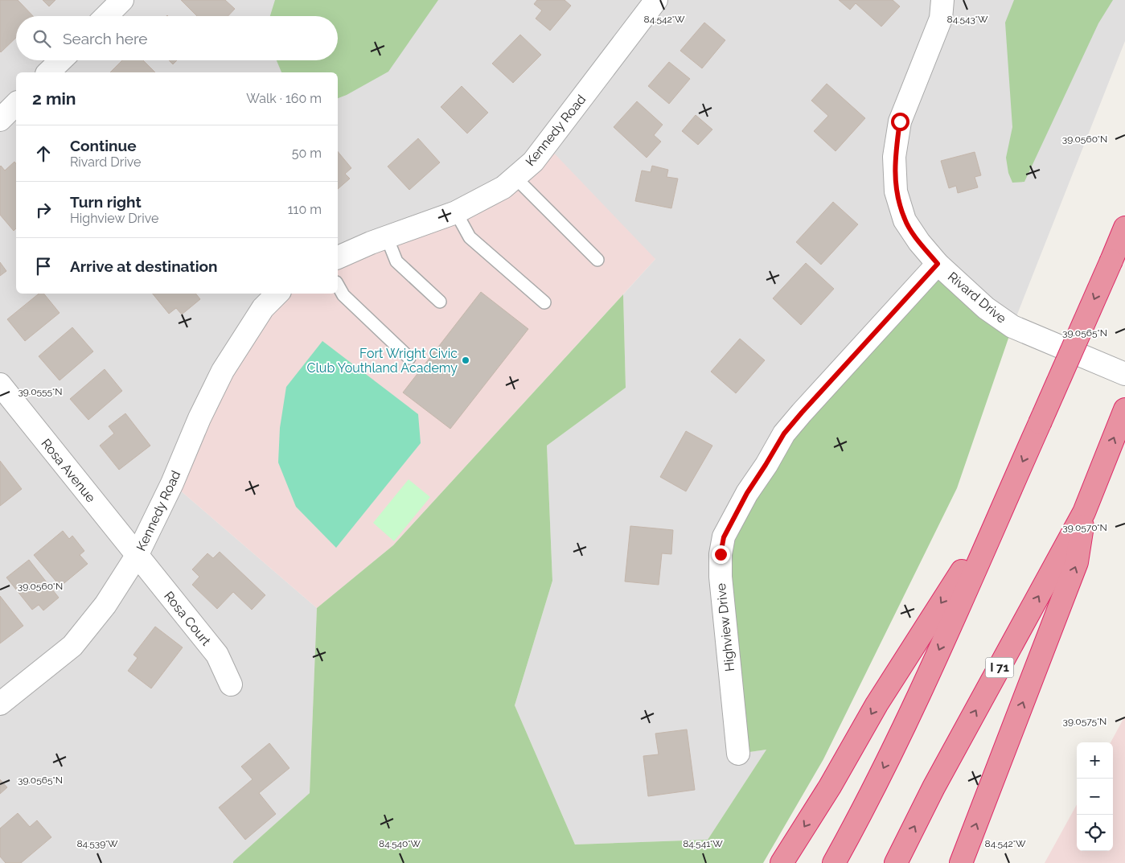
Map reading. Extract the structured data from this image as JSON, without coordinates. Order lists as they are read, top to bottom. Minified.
{"streets":{"highway":["I 71"],"street":["Kennedy Road","Rivard Drive","Rosa Avenue","Rosa Court","Highview Drive"]},"crossings":[["Kennedy Road","Rosa Avenue"],["Kennedy Road","Rosa Court"],["Rivard Drive","Highview Drive"],["Rosa Avenue","Rosa Court"]],"places":["Fort Wright Civic Club Youthland Academy"],"page":{"search":"Search here","heading":["2 min","Walk · 160 m"],"list":[["Continue","Rivard Drive","50 m"],["Turn right","Highview Drive","110 m"],"Arrive at destination"],"map_buttons":["+","−"]},"coordinates":["84.542°W","84.543°W","39.0560°N","39.0565°N","39.0555°N","39.0570°N","39.0575°N","84.539°W","84.540°W","84.541°W"]}
